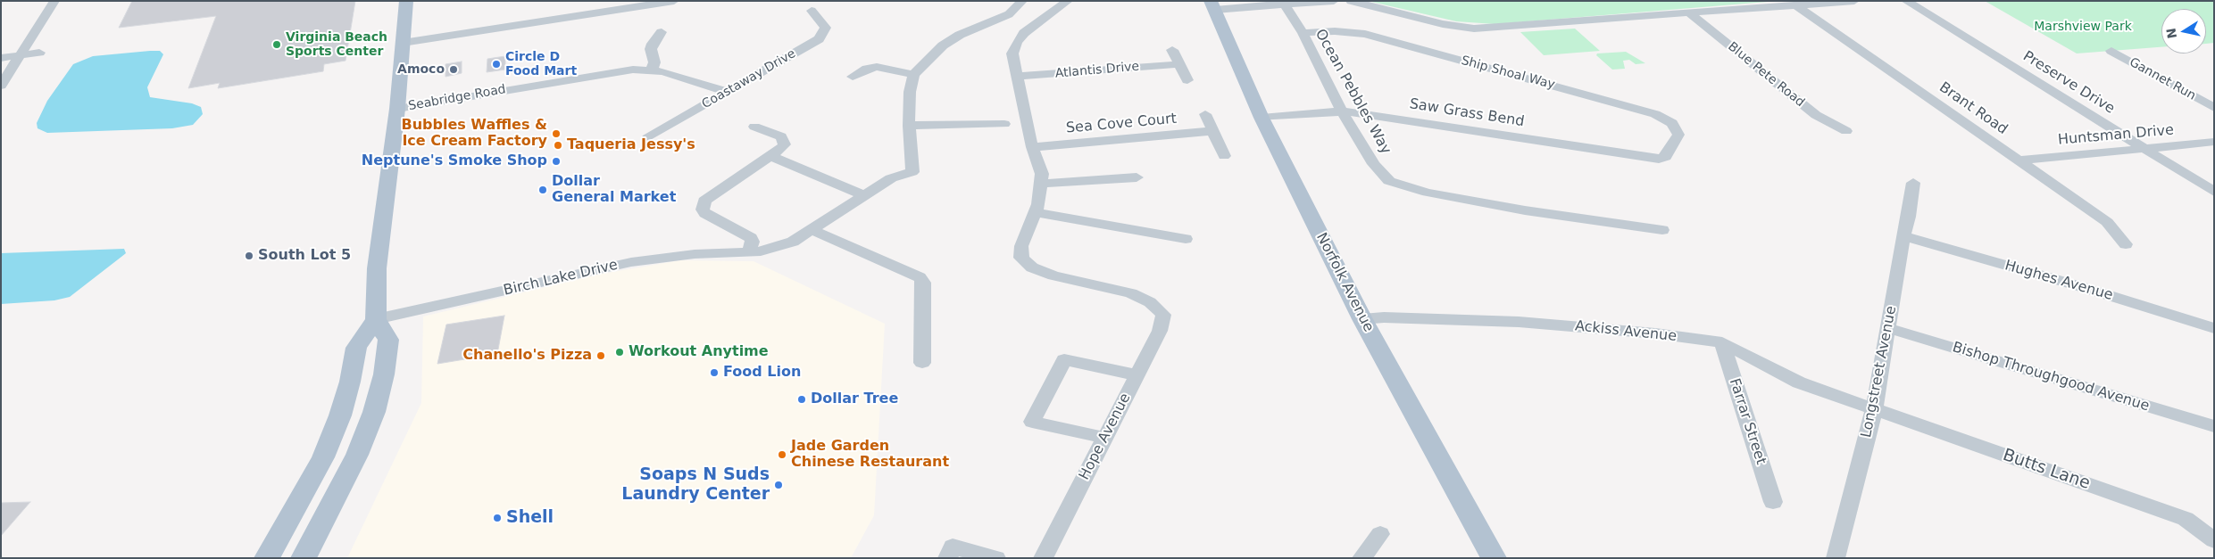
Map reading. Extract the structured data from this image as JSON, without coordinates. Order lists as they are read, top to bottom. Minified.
{"streets":{"main road":["Norfolk Avenue"],"street":["Atlantis Drive","Ship Shoal Way","Blue Pete Road","Coastaway Drive","Gannet Run","Preserve Drive","Ocean Pebbles Way","Seabridge Road","Brant Road","Saw Grass Bend","Sea Cove Court","Huntsman Drive","Birch Lake Drive","Hughes Avenue","Ackiss Avenue","Longstreet Avenue","Bishop Throughgood Avenue","Farrar Street","Hope Avenue","Butts Lane"]},"crossings":[["Ship Shoal Way","Ocean Pebbles Way"],["Ship Shoal Way","Saw Grass Bend"],["Coastaway Drive","Seabridge Road"],["Preserve Drive","Huntsman Drive"],["Ocean Pebbles Way","Saw Grass Bend"],["Brant Road","Huntsman Drive"],["Saw Grass Bend","Norfolk Avenue"],["Hughes Avenue","Longstreet Avenue"],["Norfolk Avenue","Ackiss Avenue"],["Ackiss Avenue","Longstreet Avenue"],["Ackiss Avenue","Farrar Street"],["Ackiss Avenue","Butts Lane"],["Longstreet Avenue","Bishop Throughgood Avenue"],["Longstreet Avenue","Butts Lane"]],"parks":["Marshview Park"],"places":["Virginia Beach Sports Center","Circle D Food Mart","Amoco","Bubbles Waffles & Ice Cream Factory","Taqueria Jessy's","Neptune's Smoke Shop","Dollar General Market","South Lot 5","Workout Anytime","Chanello's Pizza","Food Lion","Dollar Tree","Jade Garden Chinese Restaurant","Soaps N Suds Laundry Center","Shell"],"north":"left"}
